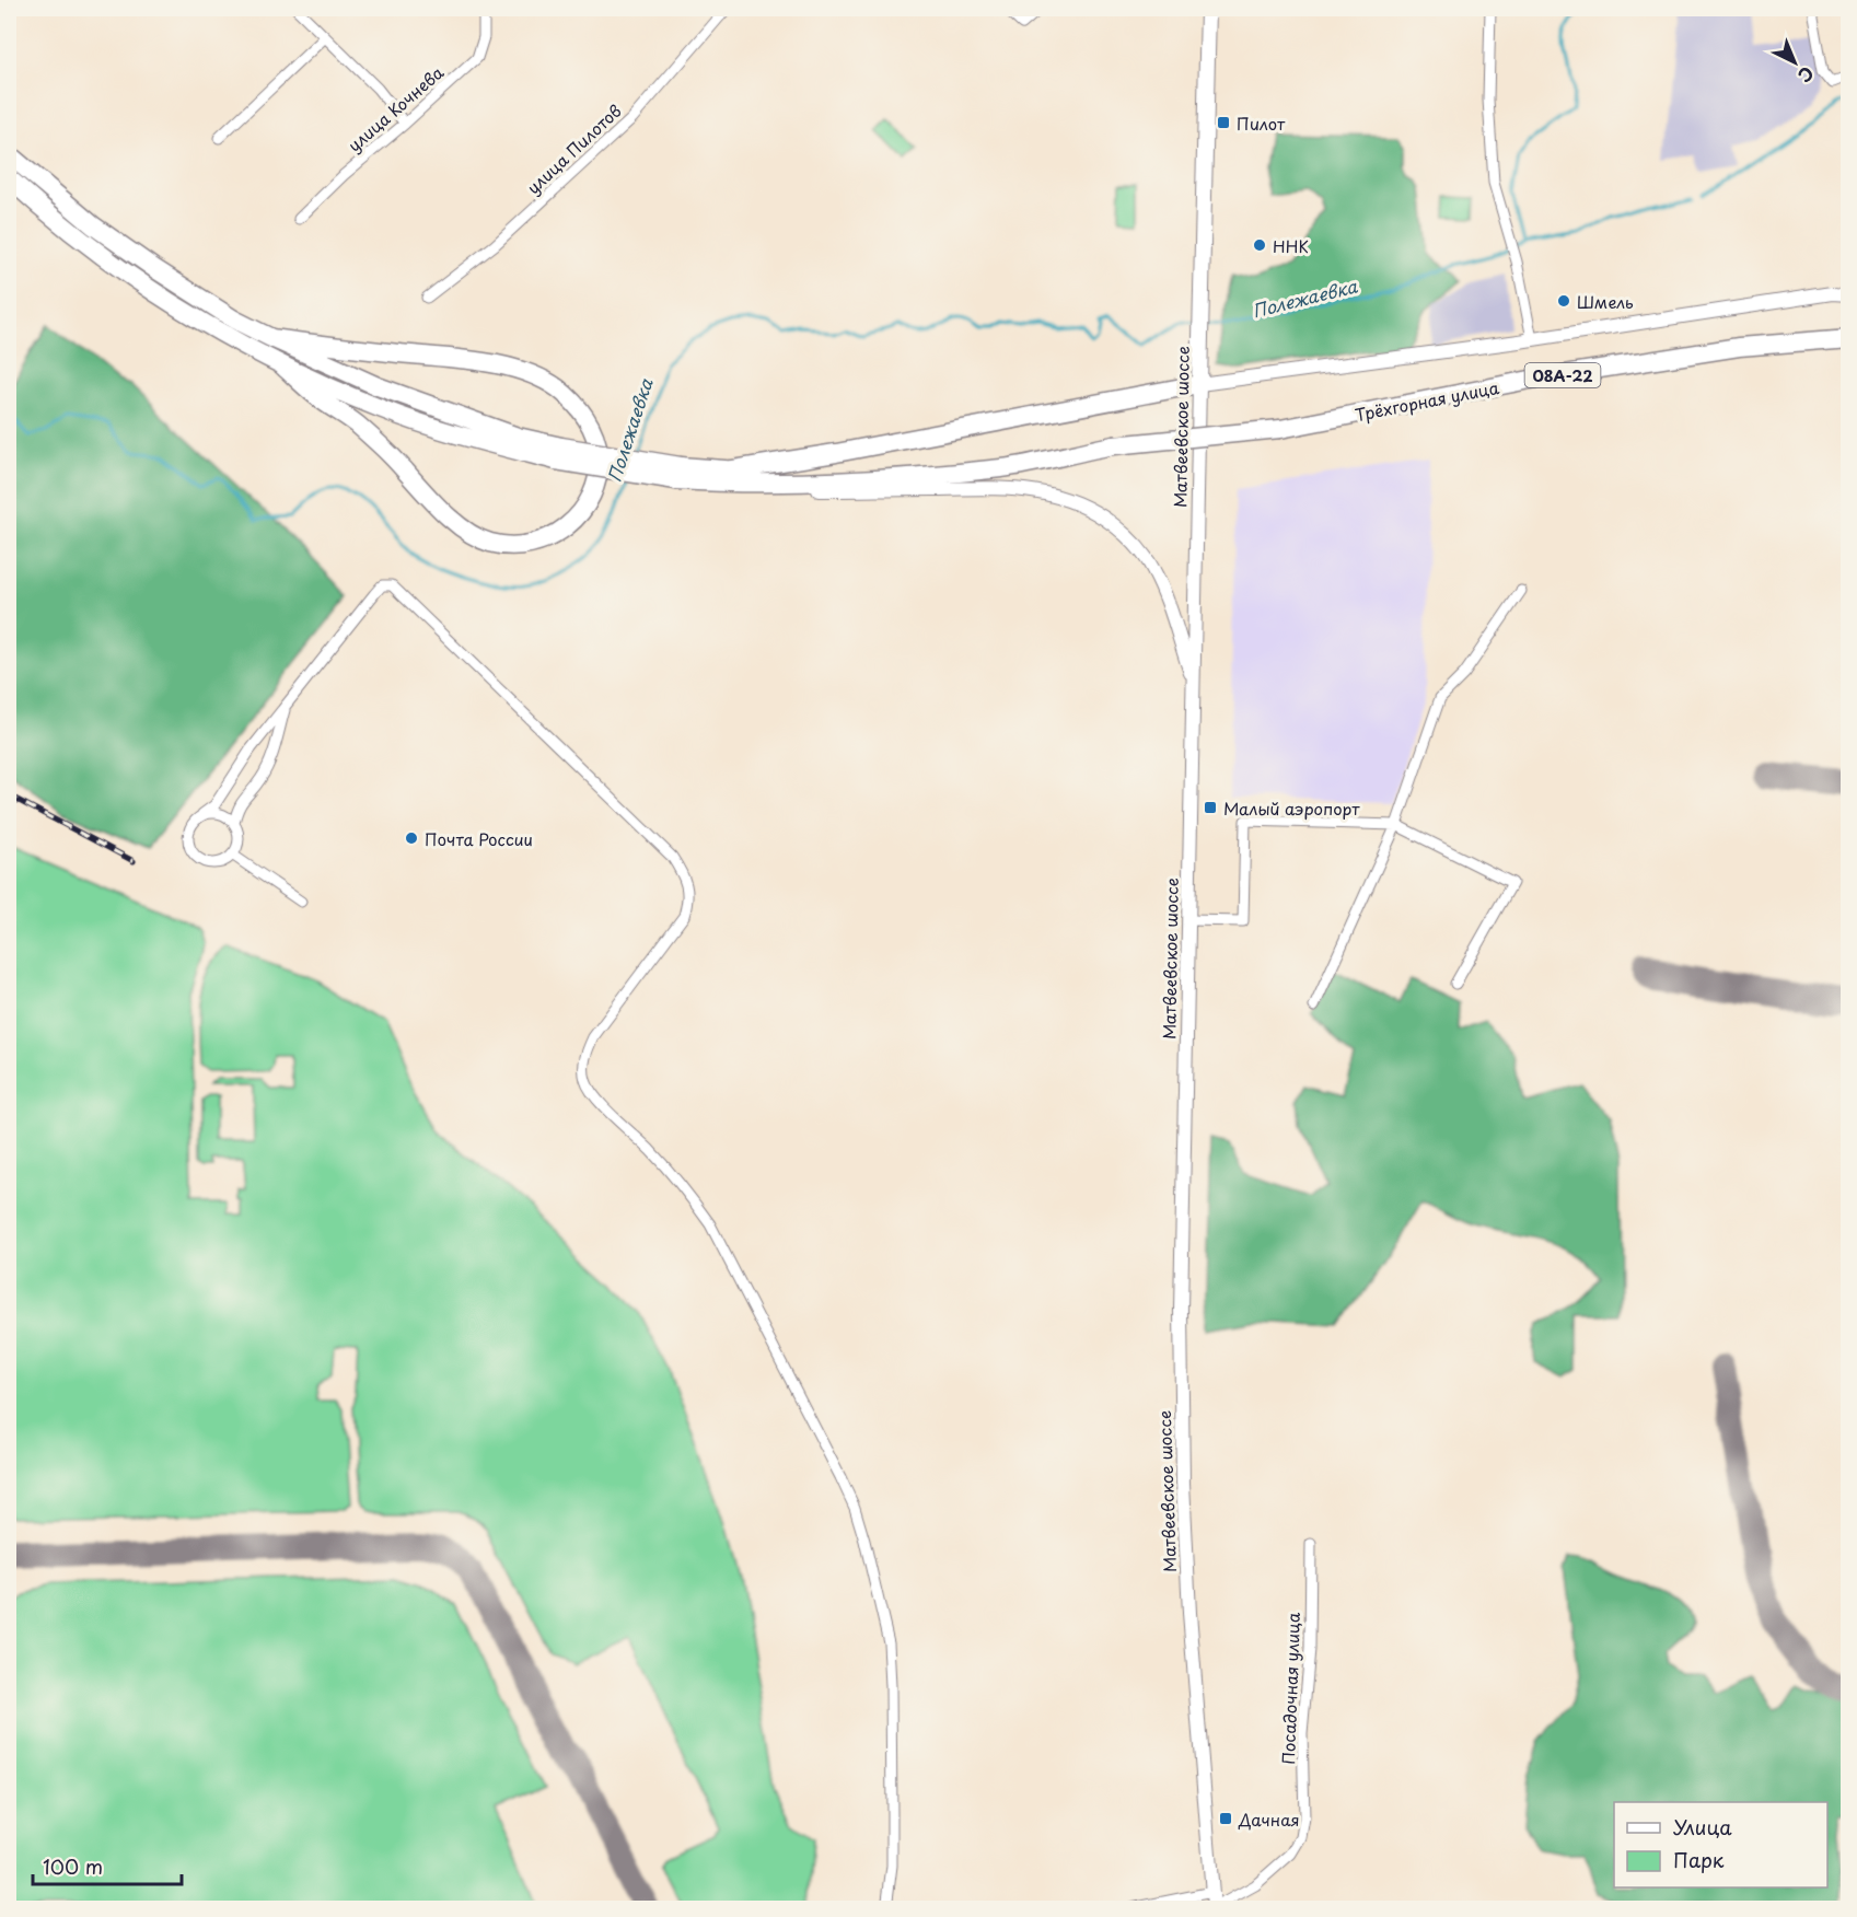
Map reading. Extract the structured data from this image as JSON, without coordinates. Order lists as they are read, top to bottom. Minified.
{"streets":{"highway":["08А-22","Трёхгорная улица"],"main road":["Матвеевское шоссе"],"street":["улица Кочнева","улица Пилотов","Посадочная улица"]},"crossings":[["Матвеевское шоссе","Посадочная улица"]],"water":["Полежаевка"],"places":{"transit":["Пилот","Малый аэропорт","Дачная"],"other":["ННК","Шмель","Почта России"]},"legend":["Улица","Парк"],"scale_bar":"100 m","north":"bottom right"}
